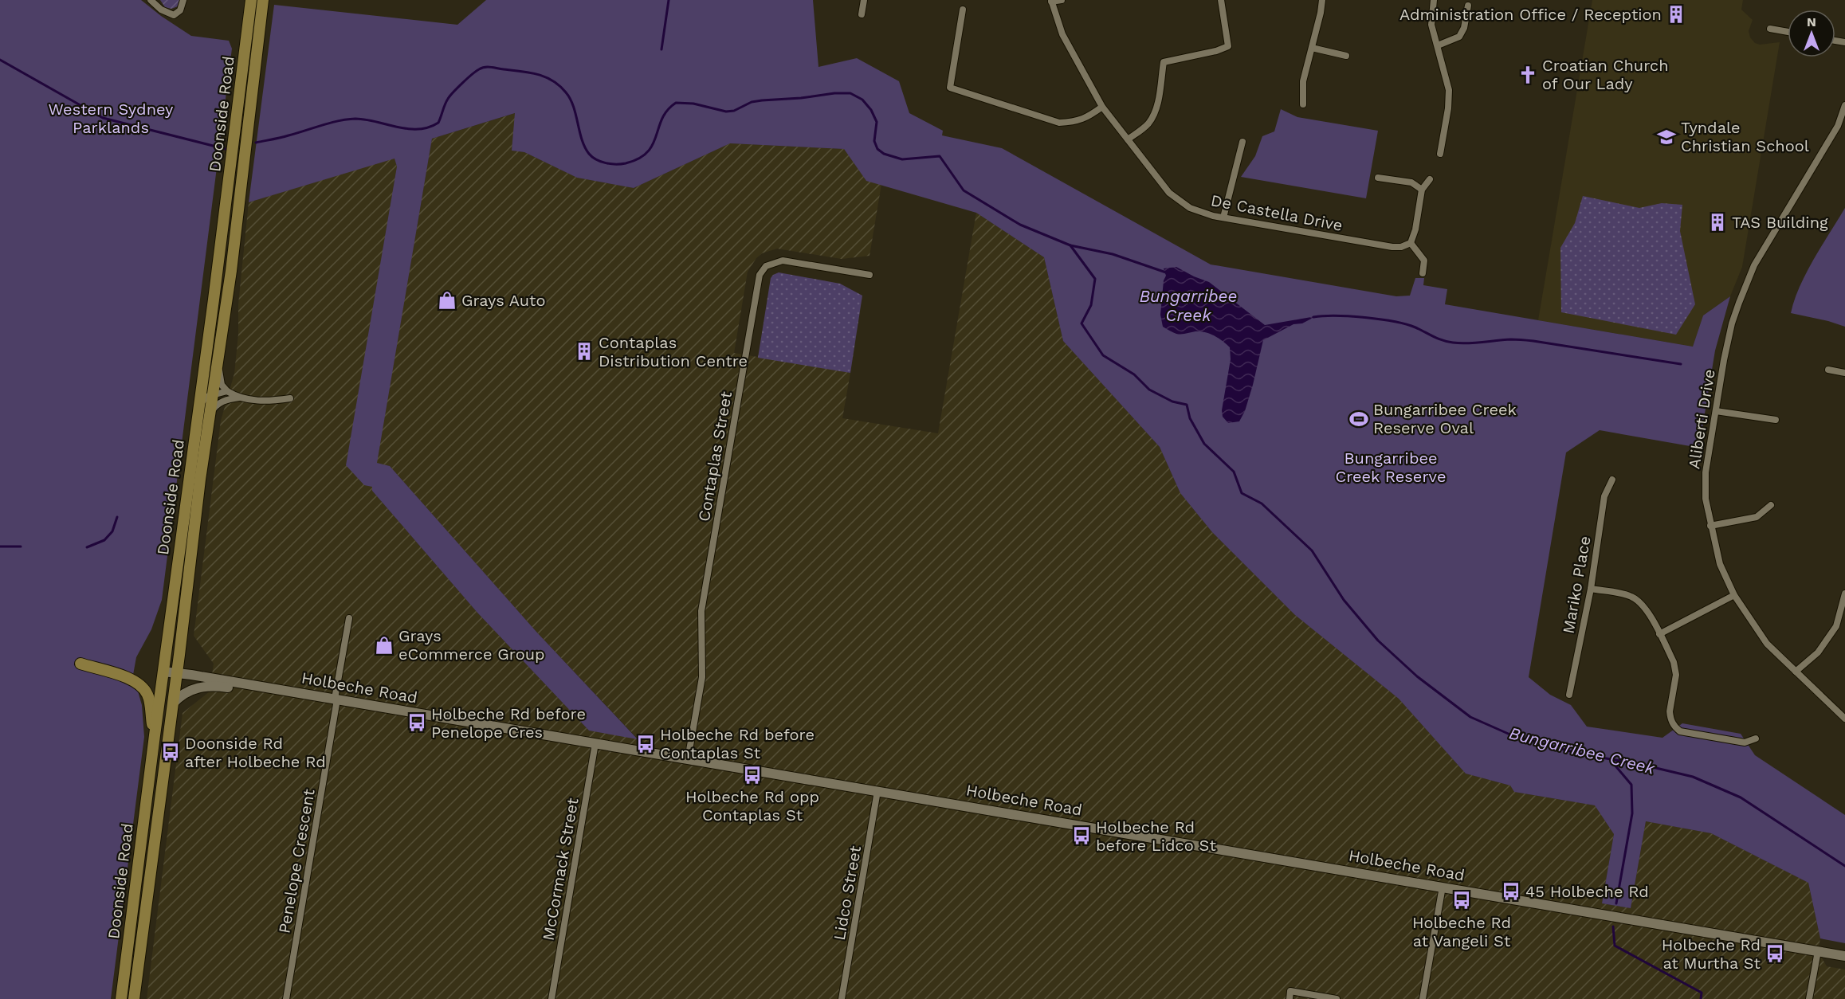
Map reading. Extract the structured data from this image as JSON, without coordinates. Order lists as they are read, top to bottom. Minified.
{"streets":{"main road":["Doonside Road"],"street":["De Castella Drive","Aliberti Drive","Contaplas Street","Mariko Place","Holbeche Road","Penelope Crescent","McCormack Street","Lidco Street"]},"crossings":[["Doonside Road","Holbeche Road"],["Contaplas Street","Holbeche Road"],["Holbeche Road","Penelope Crescent"],["Holbeche Road","McCormack Street"],["Holbeche Road","Lidco Street"]],"water":["Bungarribee Creek"],"parks":["Western Sydney Parklands","Bungarribee Creek Reserve"],"places":{"building":["Administration Office / Reception","TAS Building","Contaplas Distribution Centre"],"church":["Croatian Church of Our Lady"],"school or university":["Tyndale Christian School"],"shop":["Grays Auto","Grays eCommerce Group"],"sports":["Bungarribee Creek Reserve Oval"],"bus stop":["Holbeche Rd before Penelope Cres","Holbeche Rd before Contaplas St","Doonside Rd after Holbeche Rd","Holbeche Rd opp Contaplas St","Holbeche Rd before Lidco St","45 Holbeche Rd","Holbeche Rd at Vangeli St","Holbeche Rd at Murtha St"]},"north":"top"}
